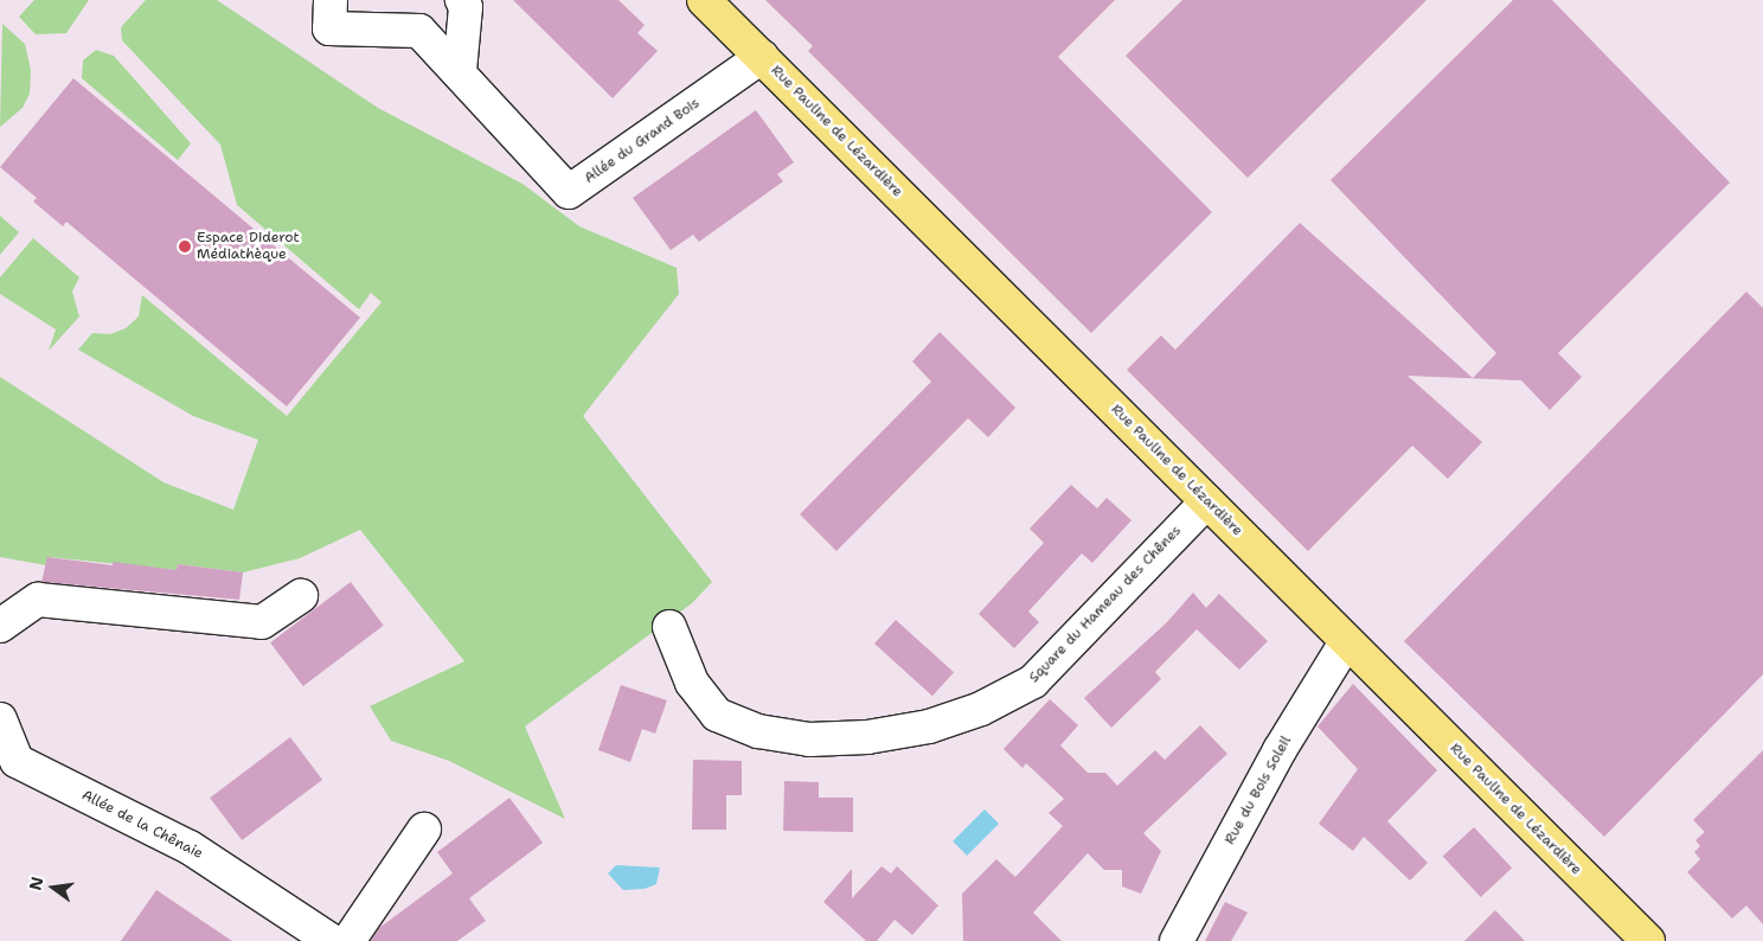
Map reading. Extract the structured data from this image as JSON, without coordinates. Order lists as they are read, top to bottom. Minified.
{"streets":{"main road":["Rue Pauline de Lézardière"],"street":["Allée du Grand Bois","Square du Hameau des Chênes","Rue du Bois Soleil","Allée de la Chênaie"]},"crossings":[["Rue Pauline de Lézardière","Allée du Grand Bois"],["Rue Pauline de Lézardière","Square du Hameau des Chênes"],["Rue Pauline de Lézardière","Rue du Bois Soleil"]],"places":["Espace Diderot Médiathèque"],"north":"left"}
